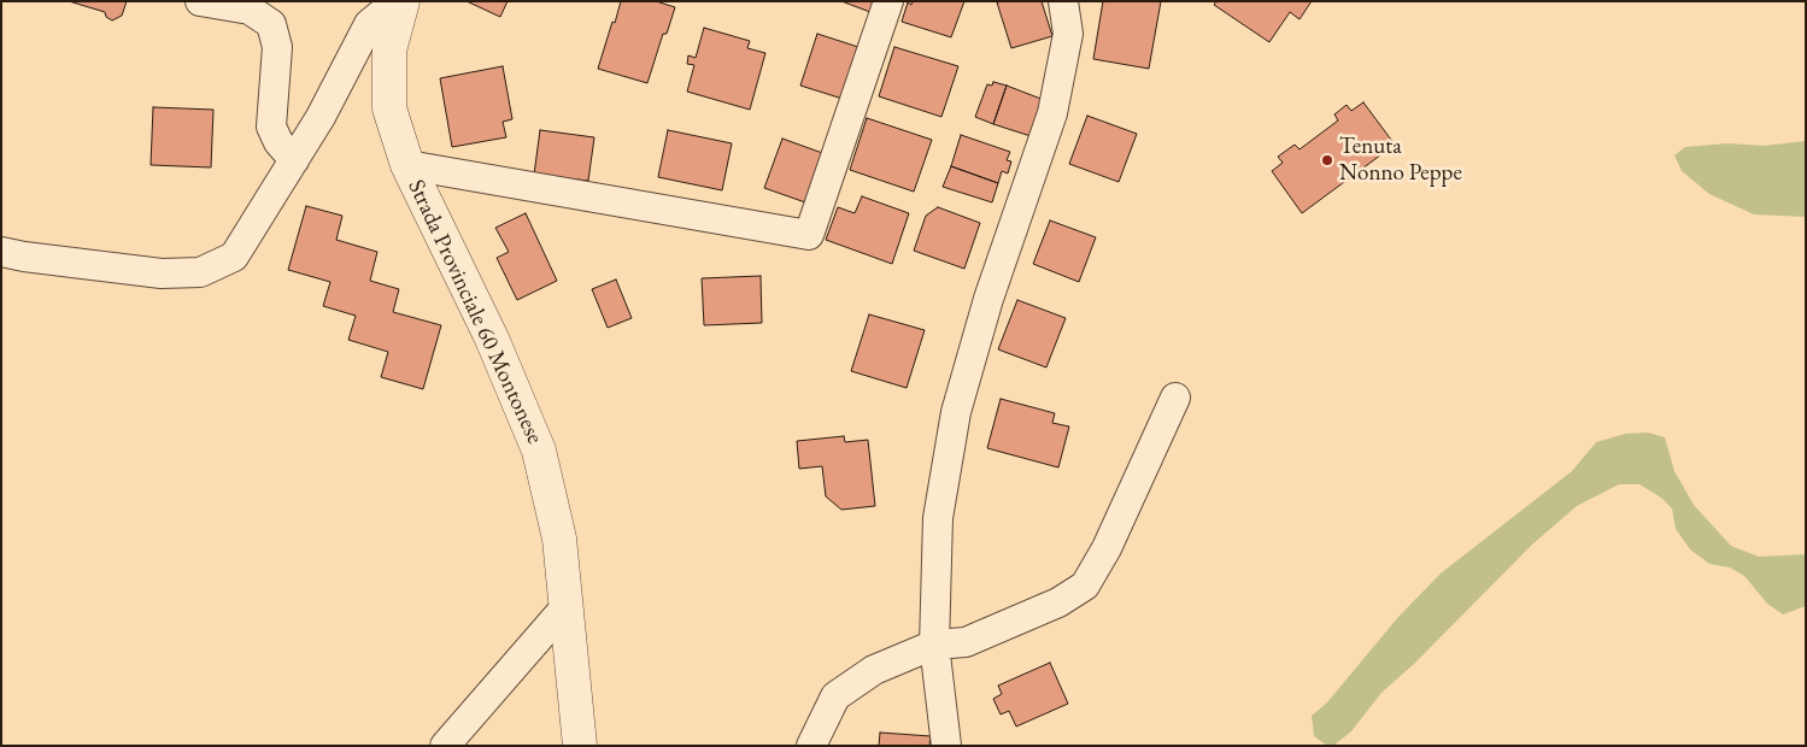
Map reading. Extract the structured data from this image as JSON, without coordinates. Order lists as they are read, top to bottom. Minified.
{"streets":{"street":["Strada Provinciale 60 Montonese"]},"places":["Tenuta Nonno Peppe"]}
